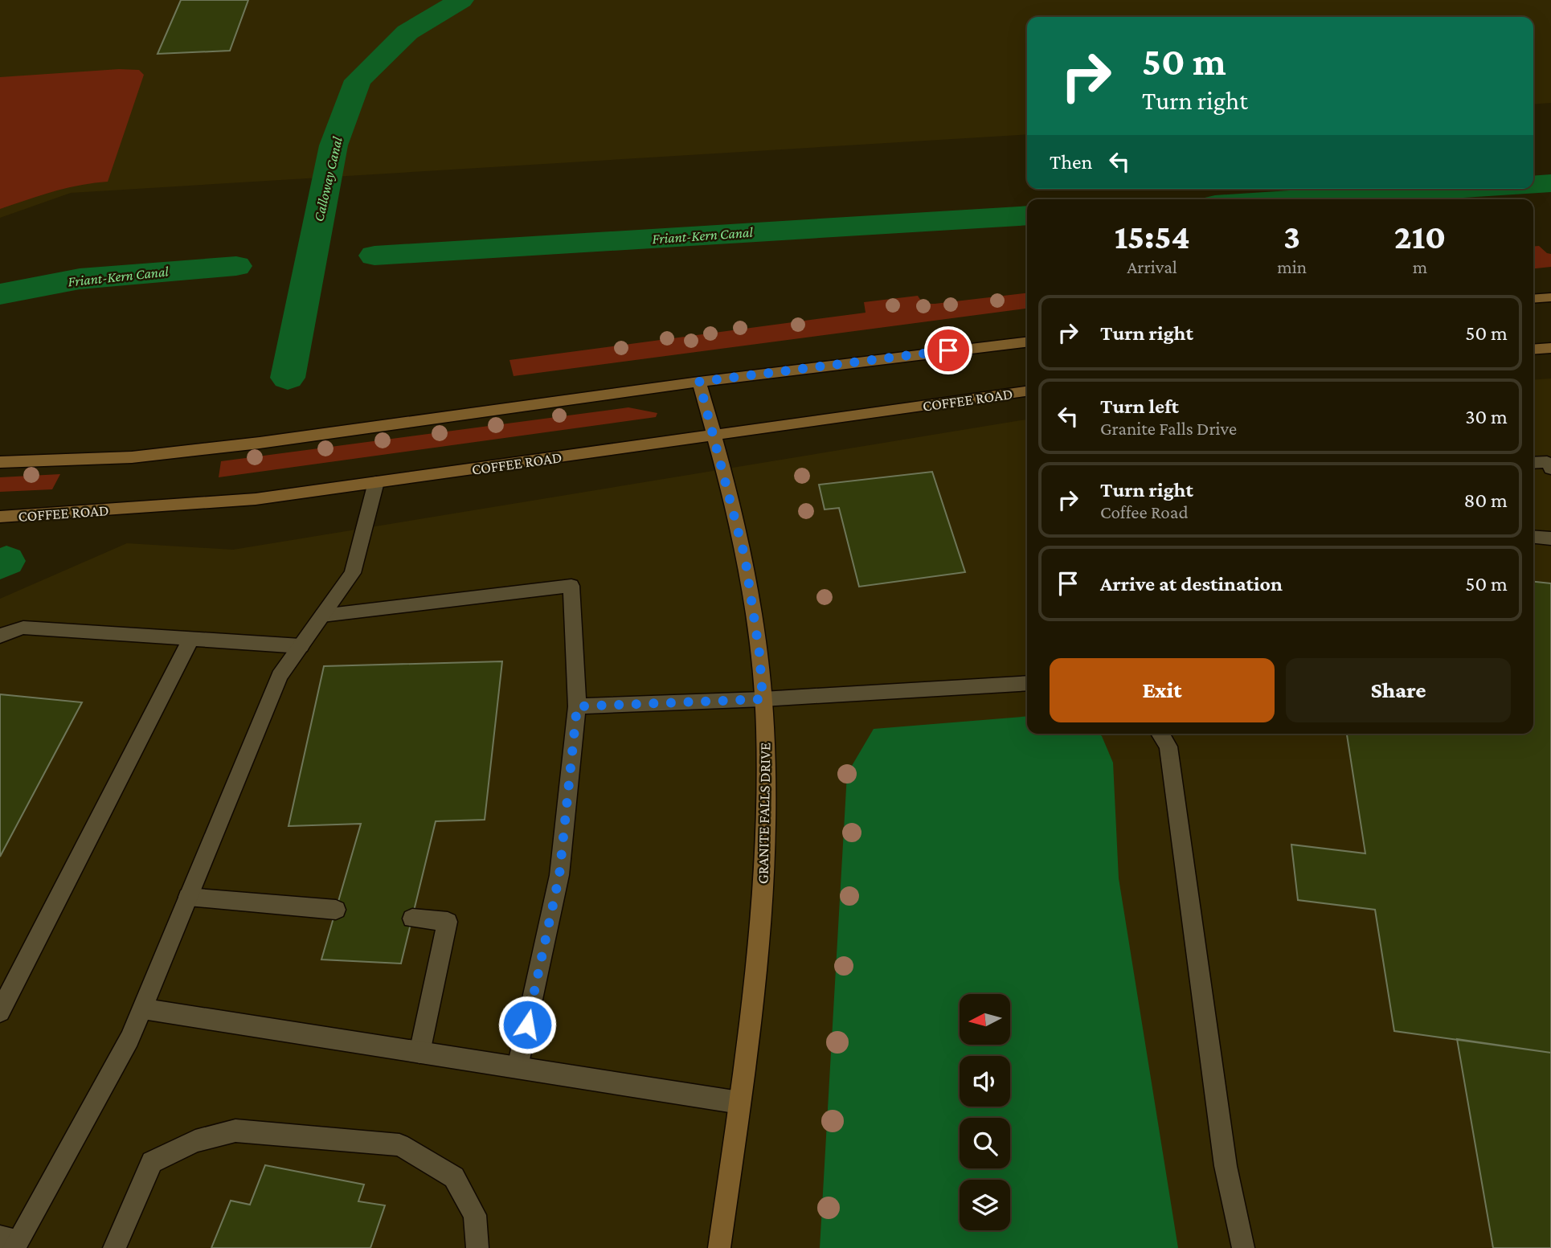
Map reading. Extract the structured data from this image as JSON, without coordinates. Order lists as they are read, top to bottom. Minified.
{"streets":{"main road":["COFFEE ROAD","GRANITE FALLS DRIVE"]},"crossings":[["COFFEE ROAD","GRANITE FALLS DRIVE"]],"water":["Calloway Canal","Friant-Kern Canal"],"north":"left","page":{"turn":["50 m","Turn right"],"then":"Then","eta":["15:54","Arrival","3","min","210","m"],"list":[{"name":"Turn right","value":"50 m"},{"name":"Turn left","note":"Granite Falls Drive","value":"30 m"},{"name":"Turn right","note":"Coffee Road","value":"80 m"},{"name":"Arrive at destination","value":"50 m"}],"buttons":["Exit","Share"]}}
